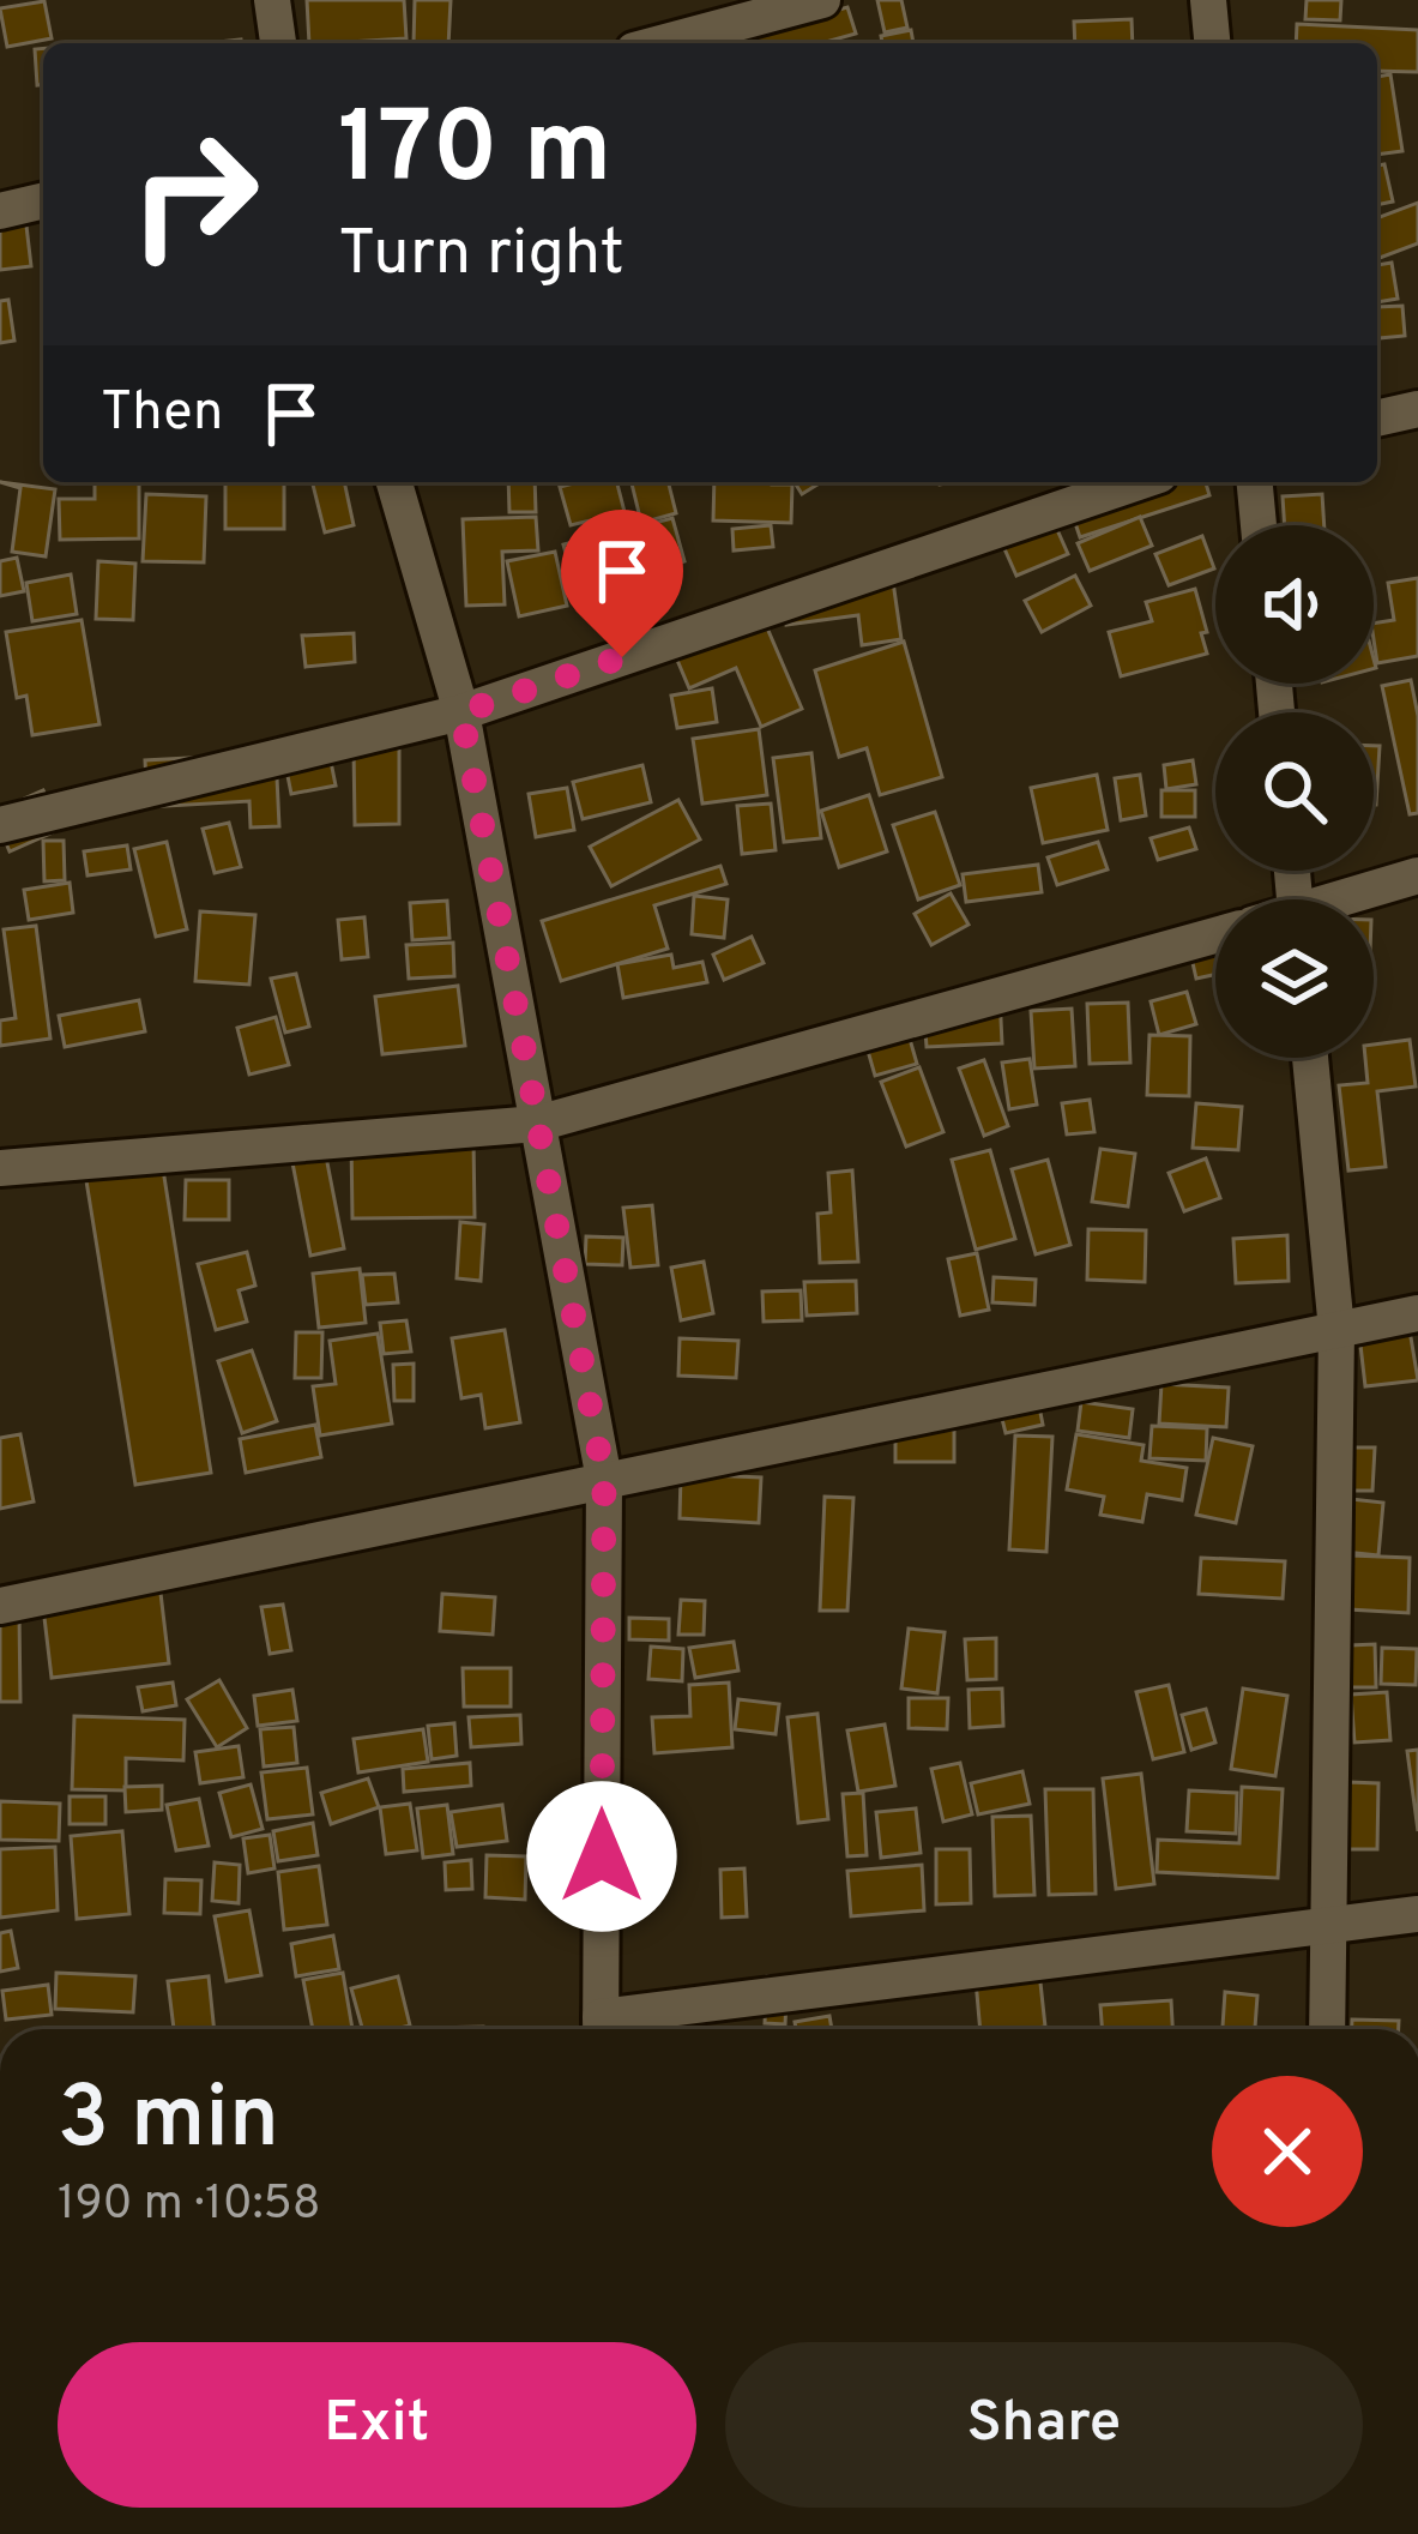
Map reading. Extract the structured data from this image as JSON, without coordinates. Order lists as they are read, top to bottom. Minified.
{"page":{"turn":["170 m","Turn right"],"then":"Then","heading":["3 min","190 m · 10:58"],"buttons":["Exit","Share"]}}
